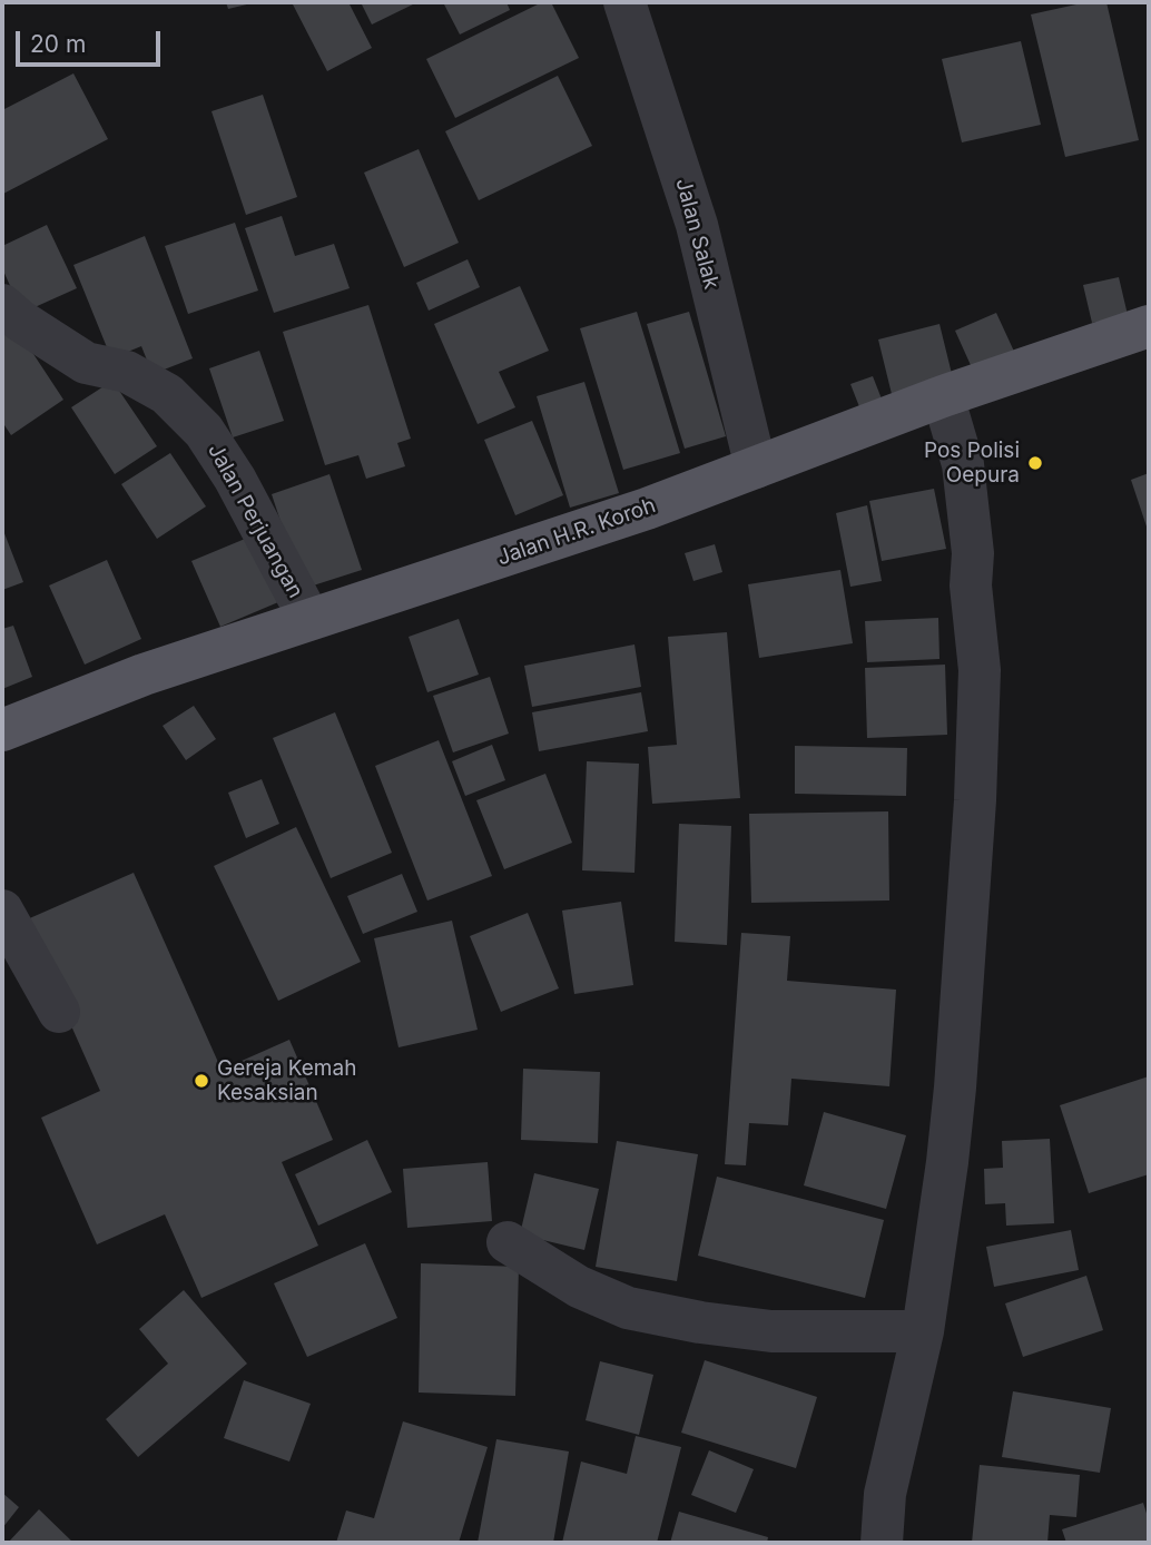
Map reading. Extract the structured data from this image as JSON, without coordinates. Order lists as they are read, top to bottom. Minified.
{"streets":{"main road":["Jalan H.R. Koroh"],"street":["Jalan Salak","Jalan Perjuangan"]},"crossings":[["Jalan Salak","Jalan H.R. Koroh"],["Jalan Perjuangan","Jalan H.R. Koroh"]],"places":["Pos Polisi Oepura","Gereja Kemah Kesaksian"],"scale_bar":"20 m"}
